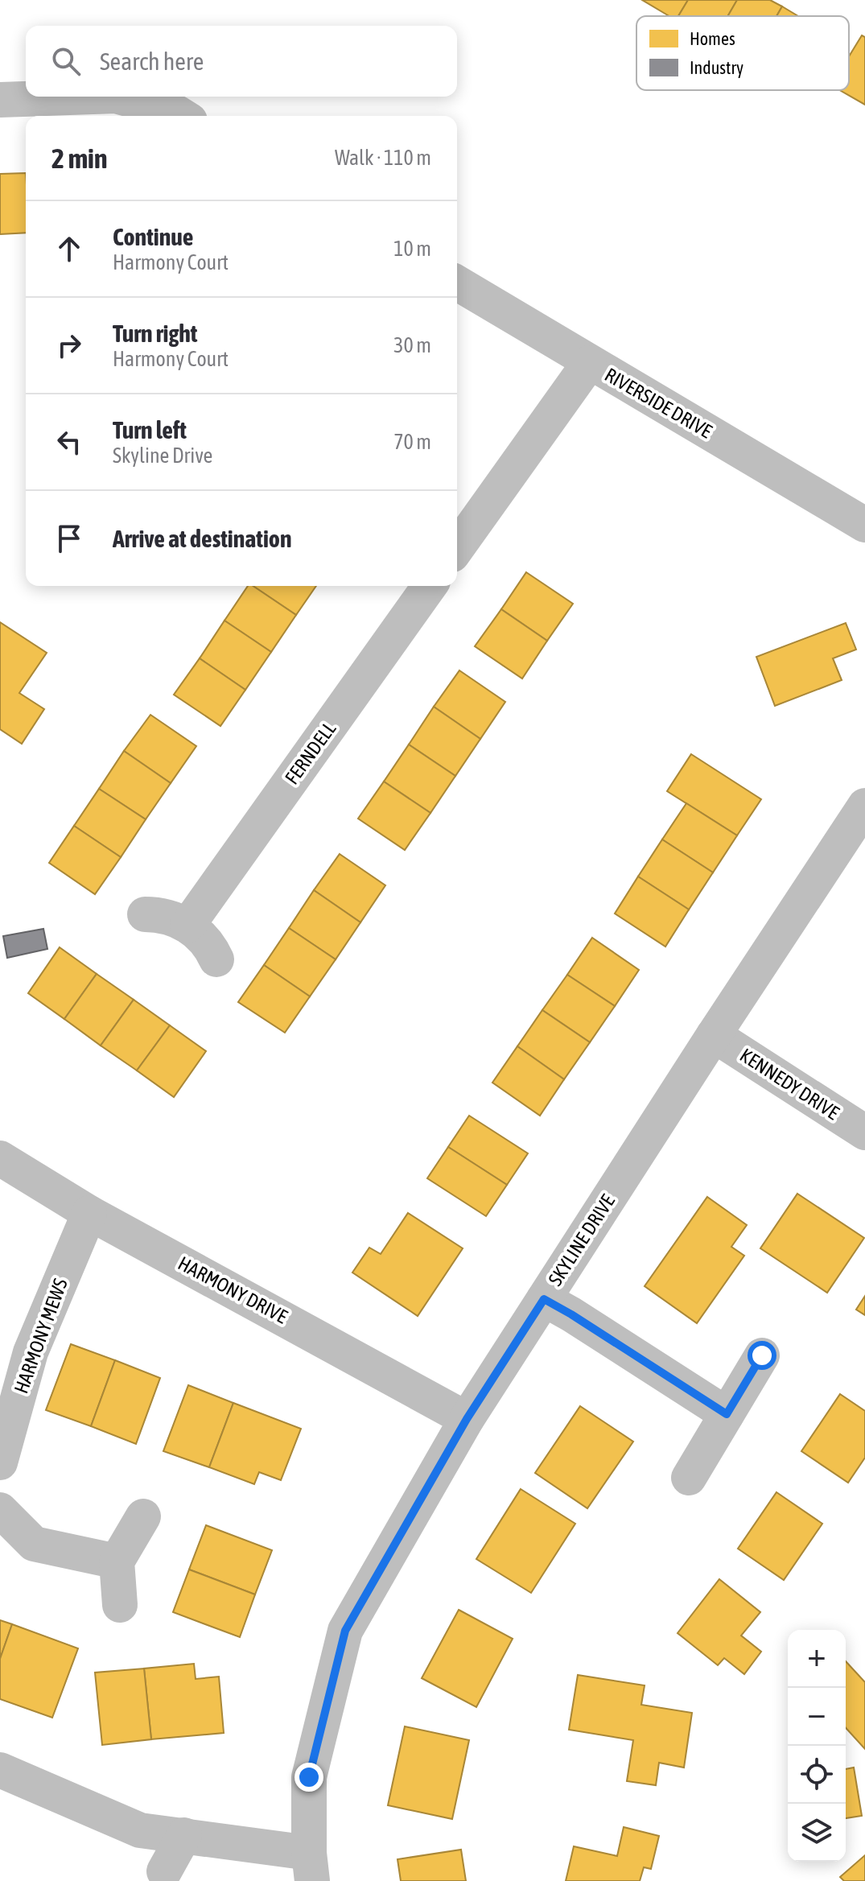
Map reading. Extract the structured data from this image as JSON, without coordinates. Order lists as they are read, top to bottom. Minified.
{"streets":{"street":["RIVERSIDE DRIVE","FERNDELL","KENNEDY DRIVE","SKYLINE DRIVE","HARMONY DRIVE","HARMONY MEWS"]},"crossings":[["KENNEDY DRIVE","SKYLINE DRIVE"],["SKYLINE DRIVE","HARMONY DRIVE"],["HARMONY DRIVE","HARMONY MEWS"]],"legend":["Homes","Industry"],"page":{"search":"Search here","heading":["2 min","Walk · 110 m"],"list":[["Continue","Harmony Court","10 m"],["Turn right","Harmony Court","30 m"],["Turn left","Skyline Drive","70 m"],"Arrive at destination"],"map_buttons":["+","−"]}}
